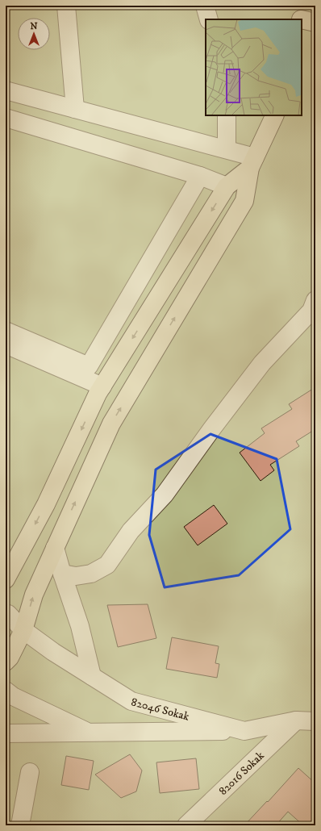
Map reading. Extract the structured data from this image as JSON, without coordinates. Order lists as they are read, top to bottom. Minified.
{"streets":{"street":["82046 Sokak","82016 Sokak"]},"crossings":[["82046 Sokak","82016 Sokak"]],"north":"top"}
